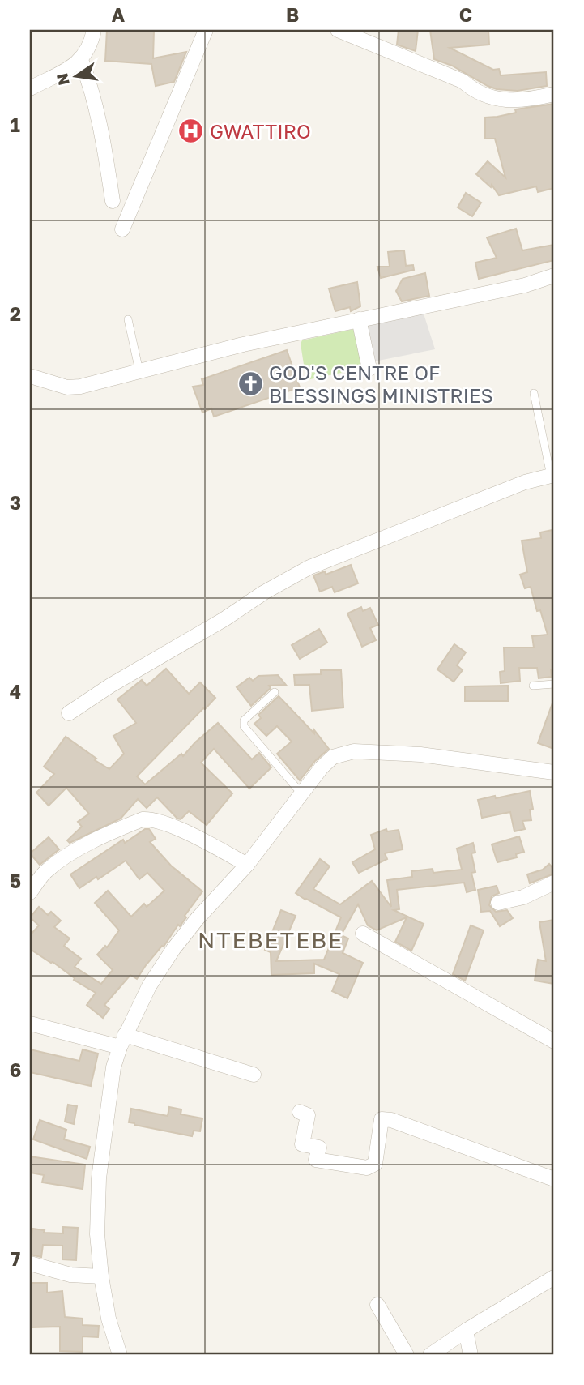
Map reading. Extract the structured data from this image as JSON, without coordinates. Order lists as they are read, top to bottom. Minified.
{"districts":["NTEBETEBE"],"places":{"hospital":["GWATTIRO"],"church":["GOD'S CENTRE OF BLESSINGS MINISTRIES"]},"north":"left","grid":{"columns":["A","B","C"],"rows":["1","2","3","4","5","6","7"]}}
